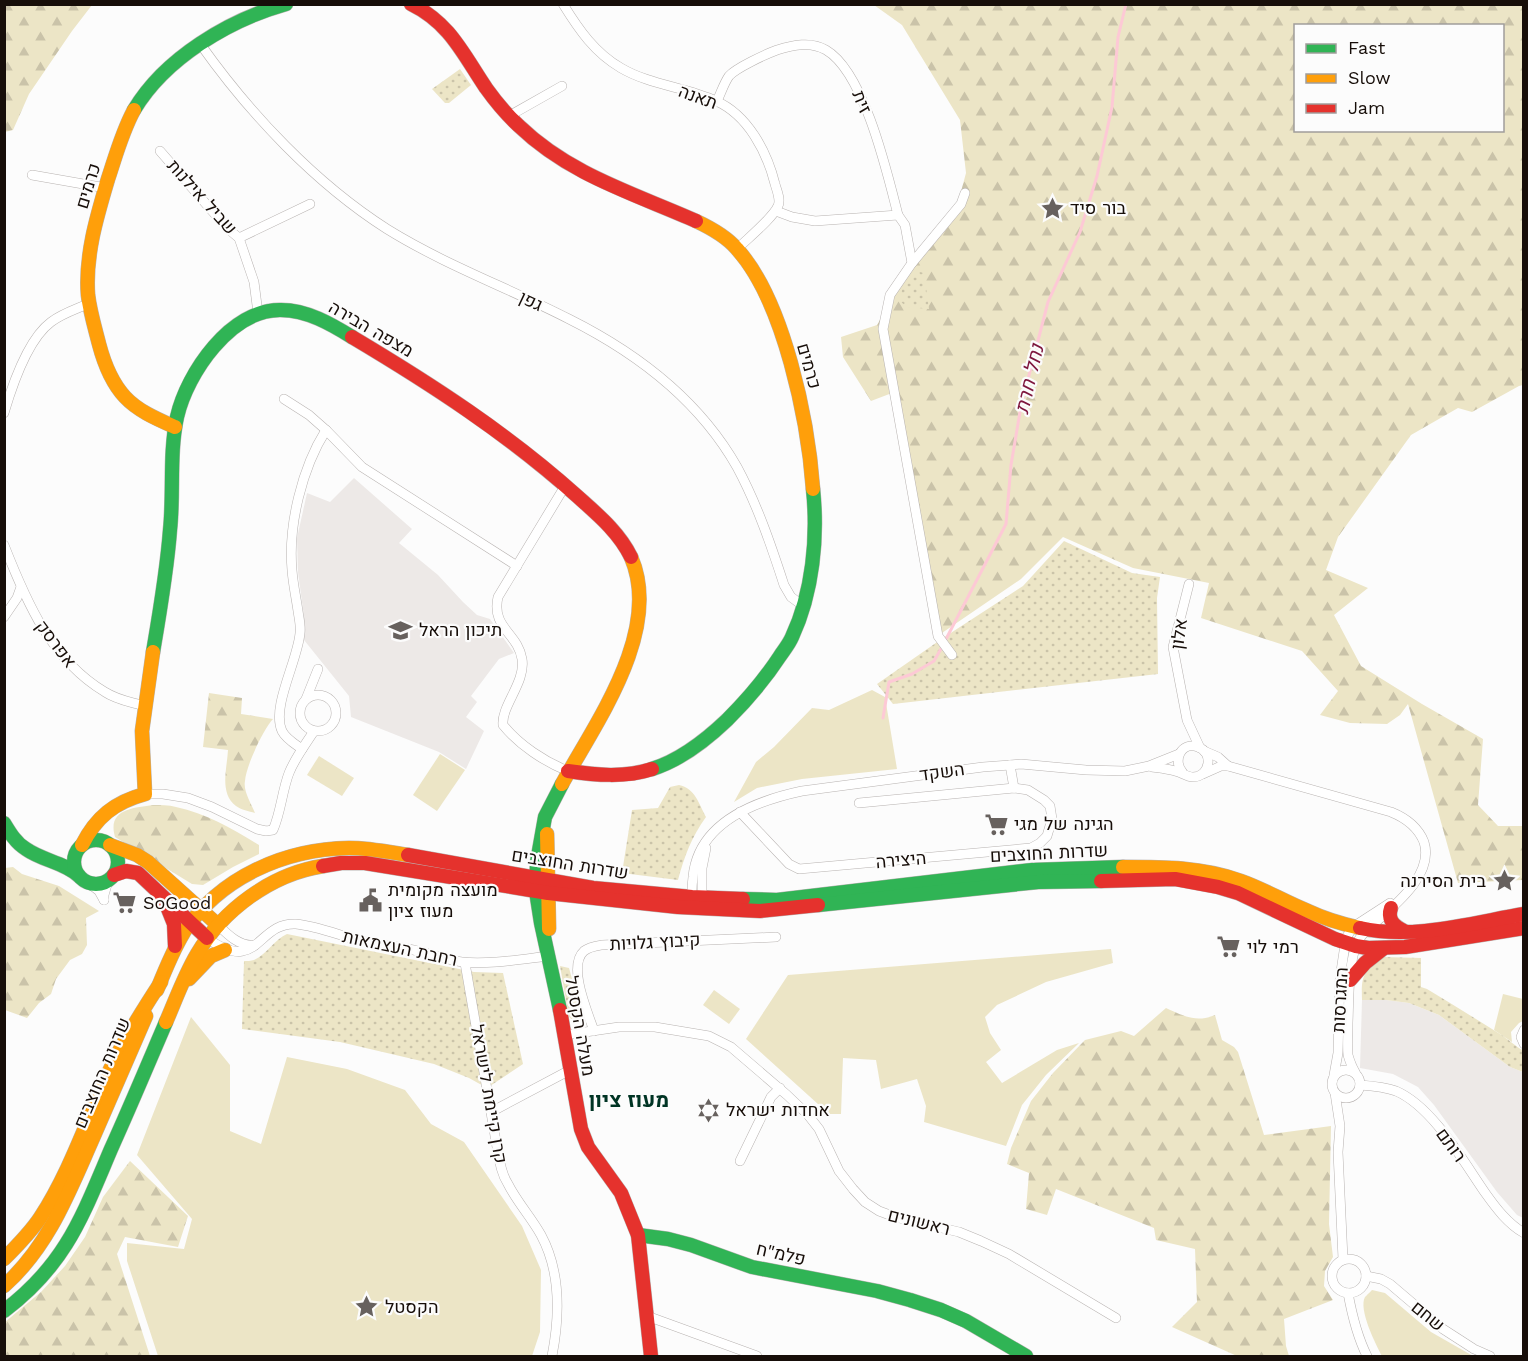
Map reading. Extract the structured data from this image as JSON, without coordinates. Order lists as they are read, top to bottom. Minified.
{"streets":{"main road":["כרמים","מצפה הבירה","שדרות החוצבים","מעלה הקסטל","פלמ\"ח"],"street":["תאנה","זית","שביל אילנות","גפן","אלון","אפרסק","השקד","היצירה","קיבוץ גלויות","רחבת העצמאות","המגרסות","קרן קיימת לישראל","רותם","ראשונים","שחם"]},"crossings":[["תאנה","זית"],["כרמים","גפן"],["כרמים","מצפה הבירה"],["שביל אילנות","מצפה הבירה"],["מצפה הבירה","אפרסק"],["מצפה הבירה","שדרות החוצבים"],["מצפה הבירה","מעלה הקסטל"],["אלון","השקד"],["השקד","היצירה"],["שדרות החוצבים","המגרסות"],["שדרות החוצבים","מעלה הקסטל"],["קיבוץ גלויות","ראשונים"],["רחבת העצמאות","מעלה הקסטל"],["רחבת העצמאות","קרן קיימת לישראל"],["המגרסות","רותם"],["מעלה הקסטל","ראשונים"],["מעלה הקסטל","פלמ\"ח"]],"districts":["מעוז ציון"],"water":["נחל חרת"],"places":{"place":["בור סיד","בית הסירנה","הקסטל"],"school or university":["תיכון הראל"],"supermarket":["הגינה של מגי","SoGood","רמי לוי"],"public building":["מועצה מקומית מעוז ציון"],"synagogue":["אחדות ישראל"]},"legend":["Fast","Slow","Jam"]}
